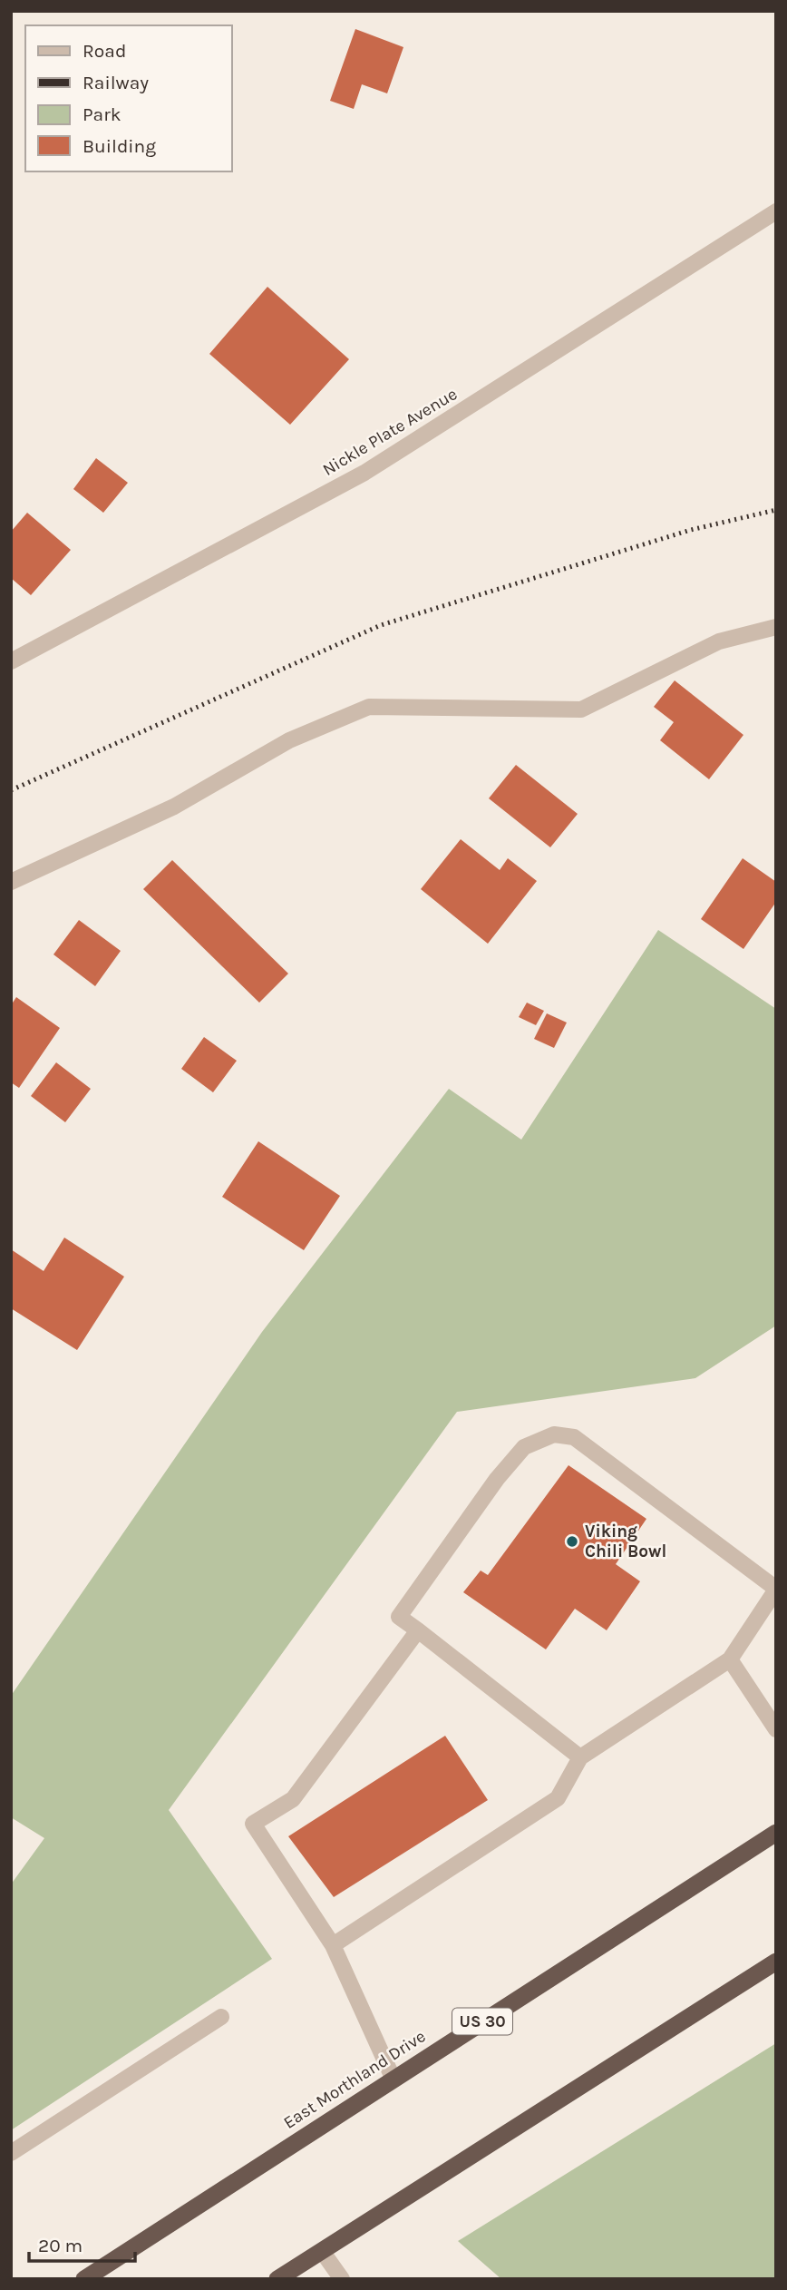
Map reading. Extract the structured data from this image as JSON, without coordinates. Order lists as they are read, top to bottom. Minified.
{"streets":{"highway":["US 30","East Morthland Drive"],"street":["Nickle Plate Avenue"]},"places":["Viking Chili Bowl"],"legend":["Road","Railway","Park","Building"],"scale_bar":"20 m"}
